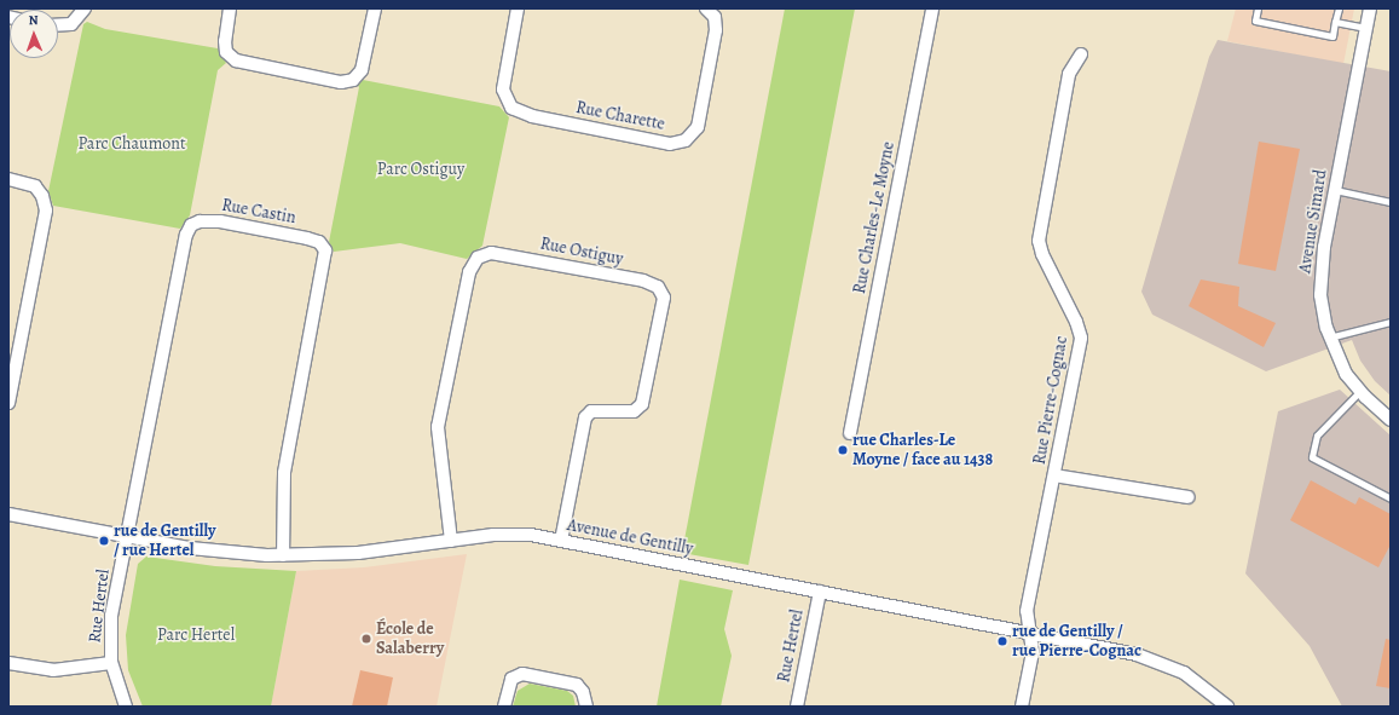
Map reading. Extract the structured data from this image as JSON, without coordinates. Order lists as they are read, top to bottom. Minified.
{"streets":{"street":["Rue Charette","Rue Castin","Rue Charles-Le Moyne","Avenue Simard","Rue Ostiguy","Rue Pierre-Cognac","Avenue de Gentilly","Rue Hertel"]},"crossings":[["Rue Castin","Avenue de Gentilly"],["Rue Castin","Rue Hertel"],["Rue Ostiguy","Avenue de Gentilly"],["Rue Pierre-Cognac","Avenue de Gentilly"],["Avenue de Gentilly","Rue Hertel"]],"parks":["Parc Chaumont","Parc Ostiguy","Parc Hertel"],"places":["rue Charles-Le Moyne / face au 1438","rue de Gentilly / rue Hertel","École de Salaberry","rue de Gentilly / rue Pierre-Cognac"],"north":"top"}
